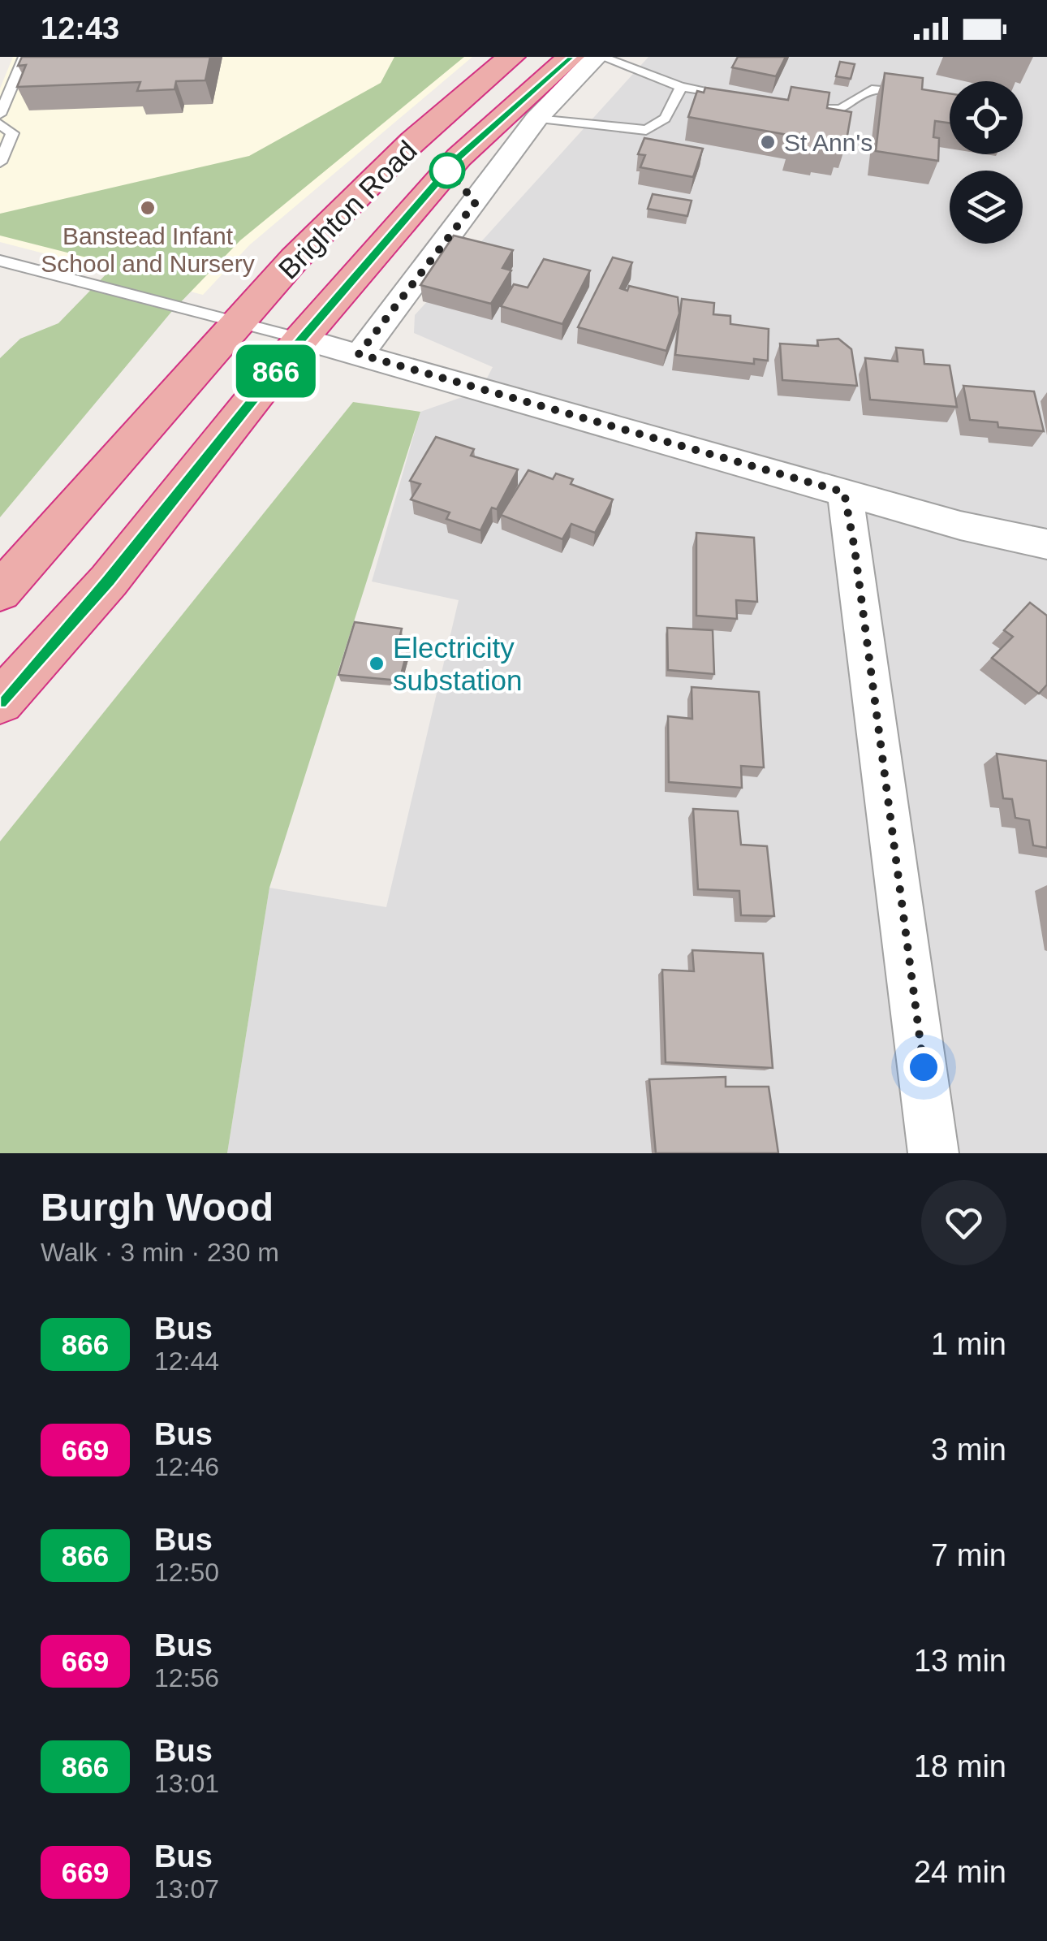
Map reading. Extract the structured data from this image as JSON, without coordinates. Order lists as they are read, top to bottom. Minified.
{"streets":{"highway":["Brighton Road"]},"places":["St Ann's","Banstead Infant School and Nursery","Electricity substation"],"lines":["bus line 866"],"page":{"status":"12:43","on_map":"866","heading":["Burgh Wood","Walk · 3 min · 230 m"],"list":[{"mark":"866","name":"Bus","note":"12:44","value":"1 min"},{"mark":"669","name":"Bus","note":"12:46","value":"3 min"},{"mark":"866","name":"Bus","note":"12:50","value":"7 min"},{"mark":"669","name":"Bus","note":"12:56","value":"13 min"},{"mark":"866","name":"Bus","note":"13:01","value":"18 min"},{"mark":"669","name":"Bus","note":"13:07","value":"24 min"}]}}
